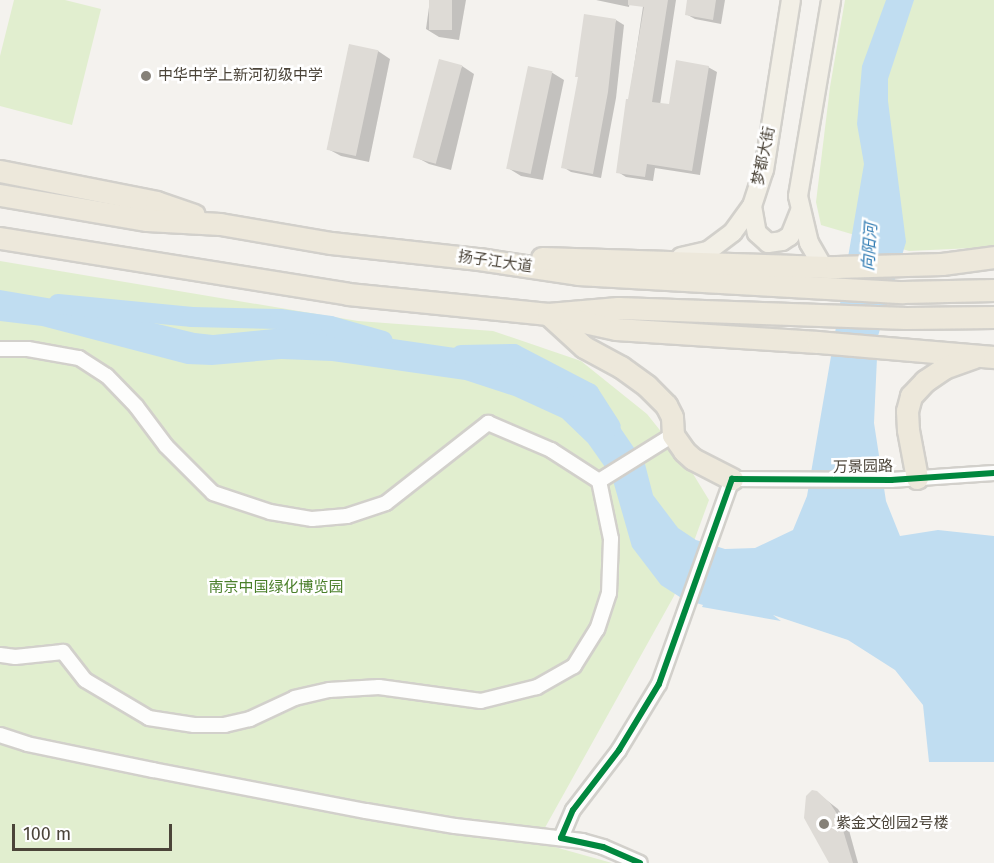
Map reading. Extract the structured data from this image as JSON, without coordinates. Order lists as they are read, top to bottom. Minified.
{"streets":{"highway":["扬子江大道"],"main road":["梦都大街"],"street":["万景园路"]},"water":["向阳河"],"parks":["南京中国绿化博览园"],"places":["中华中学上新河初级中学","紫金文创园2号楼"],"scale_bar":"100 m"}
